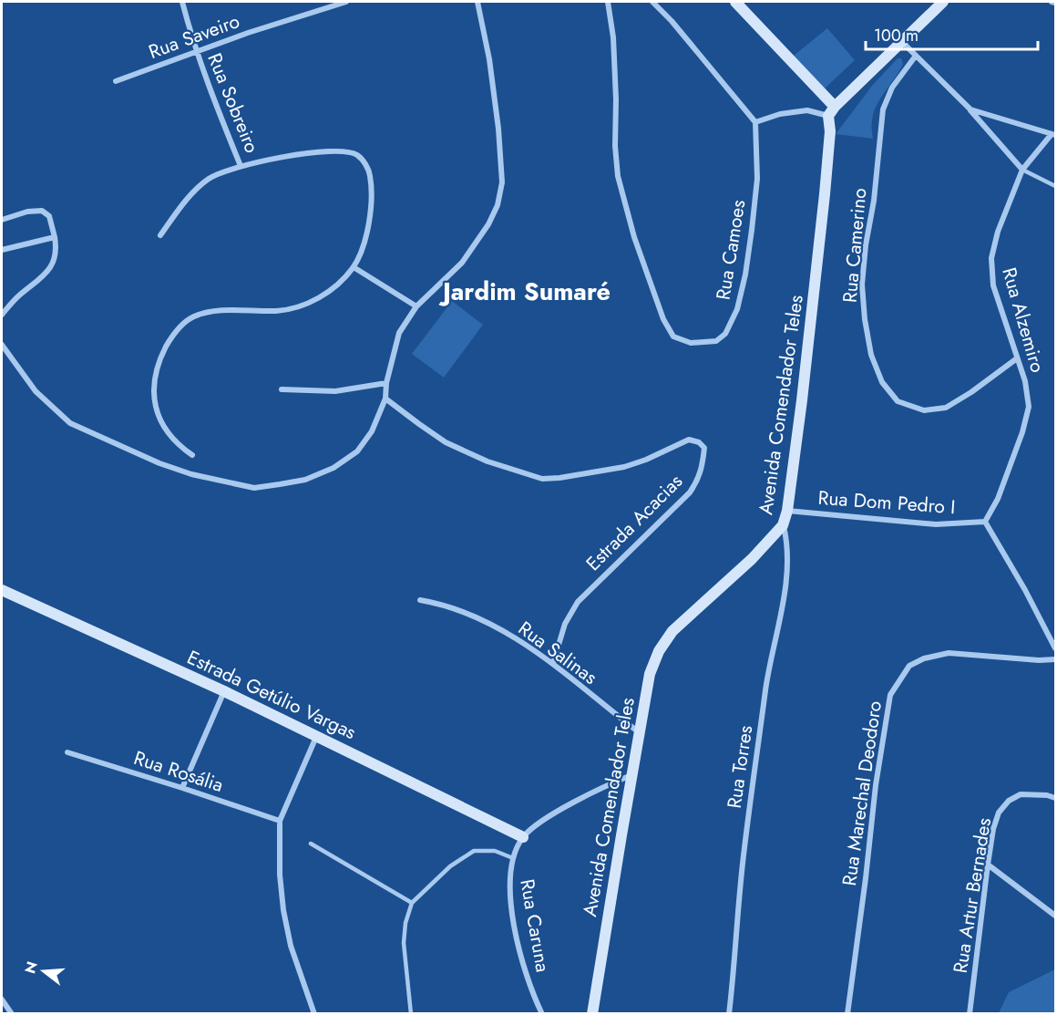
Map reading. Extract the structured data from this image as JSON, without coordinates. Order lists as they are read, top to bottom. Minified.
{"streets":{"main road":["Avenida Comendador Teles","Estrada Getúlio Vargas"],"street":["Rua Saveiro","Rua Sobreiro","Rua Camerino","Rua Camoes","Rua Alzemiro","Rua Dom Pedro I","Estrada Acacias","Rua Salinas","Rua Torres","Rua Rosália","Rua Marechal Deodoro","Rua Artur Bernades","Rua Caruna"]},"crossings":[["Rua Saveiro","Rua Sobreiro"],["Rua Camerino","Rua Alzemiro"],["Rua Alzemiro","Rua Dom Pedro I"],["Avenida Comendador Teles","Rua Dom Pedro I"],["Avenida Comendador Teles","Rua Salinas"],["Avenida Comendador Teles","Rua Torres"],["Avenida Comendador Teles","Rua Caruna"],["Estrada Acacias","Rua Salinas"],["Estrada Getúlio Vargas","Rua Caruna"]],"districts":["Jardim Sumaré"],"scale_bar":"100 m","north":"left"}
